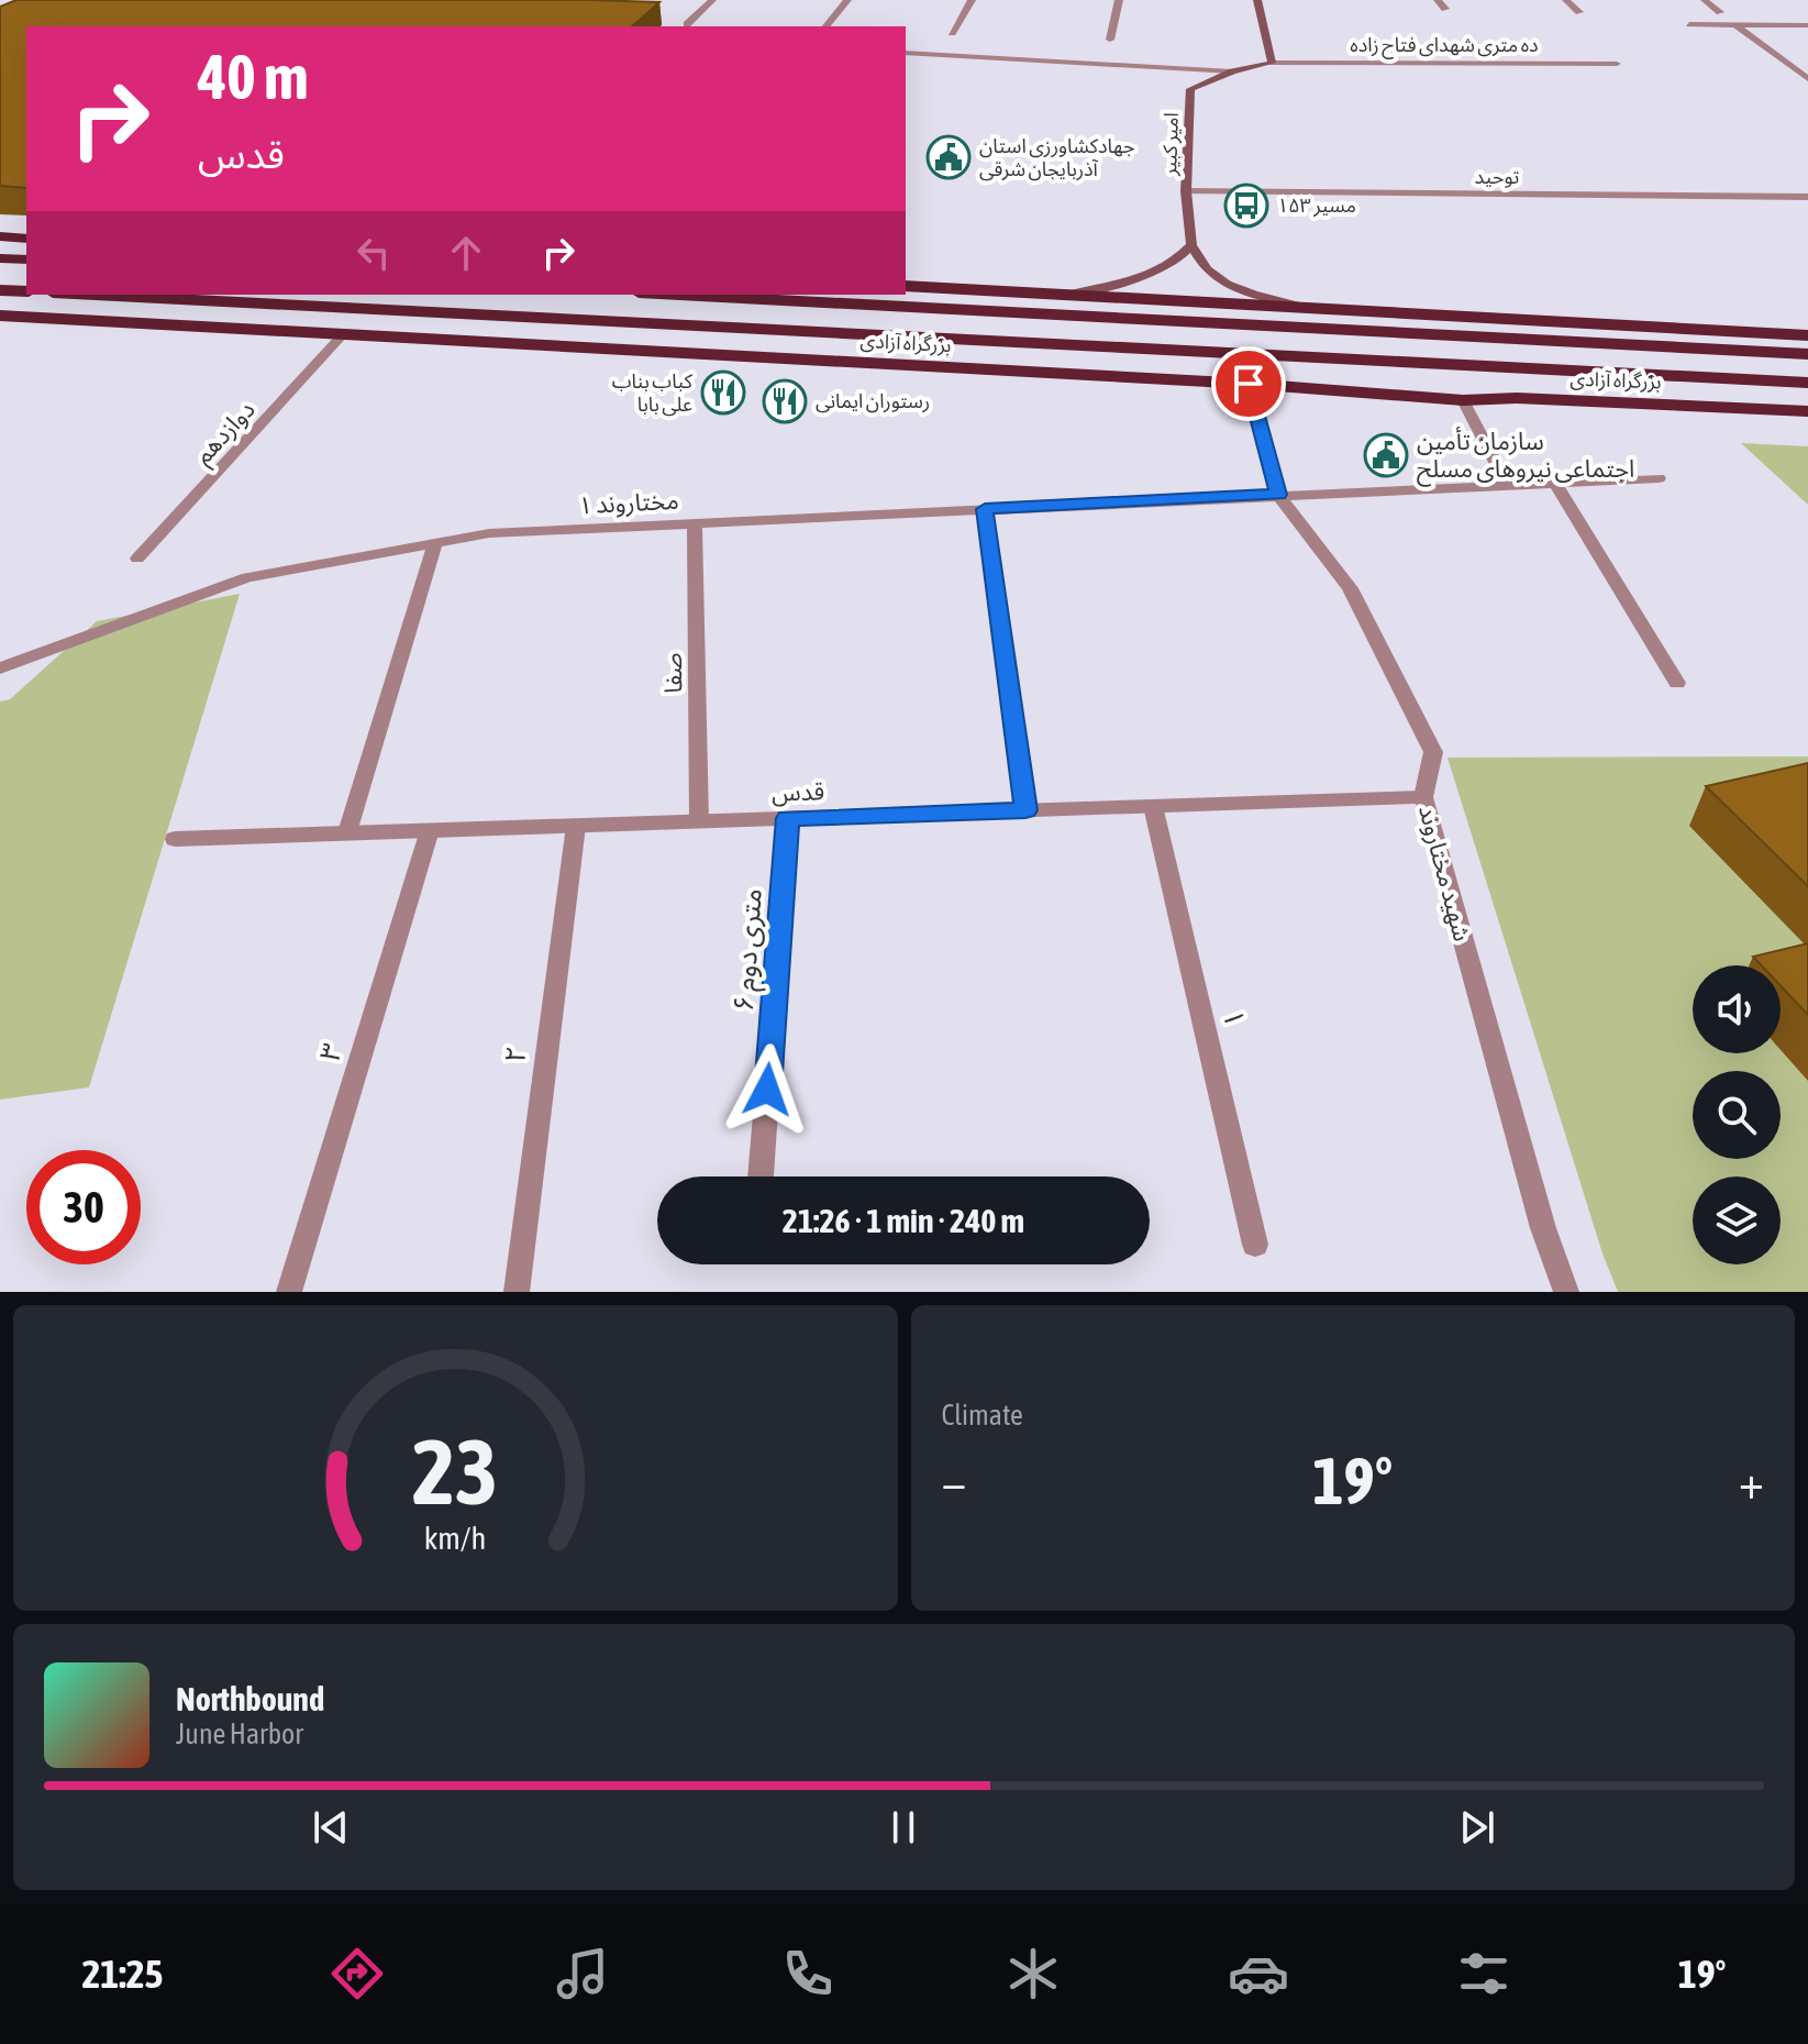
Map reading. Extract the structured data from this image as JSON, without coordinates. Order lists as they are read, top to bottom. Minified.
{"streets":{"highway":["بزرگراه آزادی"],"main road":["امیر کبیر"],"street":["ده متری شهدای فتاح زاده","توحید","دوازدهم","مختاروند ۱","صفا","قدس","شهید مختاروند","۶ متری دوم","۱","۳","۲"]},"crossings":[["ده متری شهدای فتاح زاده","امیر کبیر"],["امیر کبیر","توحید"],["بزرگراه آزادی","دوازدهم"],["بزرگراه آزادی","شهید مختاروند"],["مختاروند ۱","صفا"],["مختاروند ۱","شهید مختاروند"],["صفا","قدس"],["قدس","شهید مختاروند"],["قدس","۶ متری دوم"],["قدس","۱"],["قدس","۳"],["قدس","۲"]],"places":{"public building":["جهادکشاورزی استان آذربایجان شرقی","سازمان تأمین اجتماعی نیروهای مسلح"],"bus stop":["مسیر ۱۵۳"],"restaurant":["کباب بناب علی بابا","رستوران ایمانی"]},"page":{"turn":["40 m","قدس"],"limit":"30","trip":"21:26 · 1 min · 240 m","tile":"Climate","heat":["−","19°","+"],"song":["Northbound","June Harbor"],"tabs":["21:25","19°"],"gauge":["23","km/h"]}}
